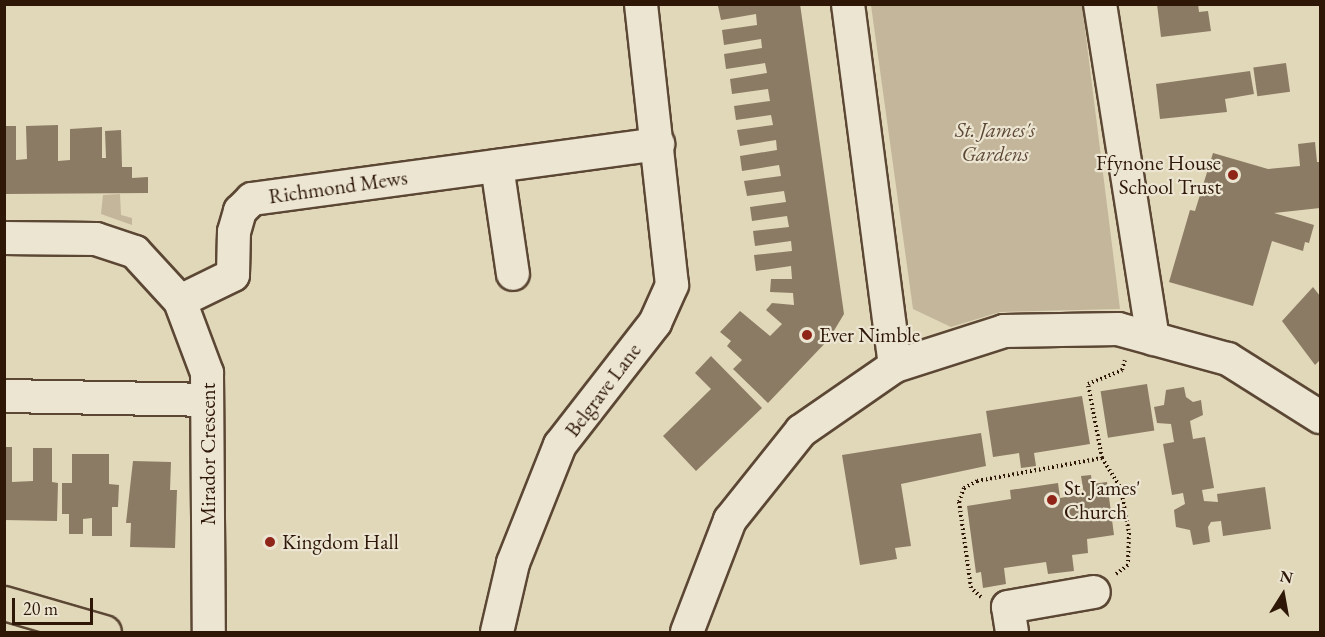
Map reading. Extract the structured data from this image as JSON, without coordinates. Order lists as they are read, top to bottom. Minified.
{"streets":{"street":["Richmond Mews","Belgrave Lane","Mirador Crescent"]},"crossings":[["Richmond Mews","Belgrave Lane"],["Richmond Mews","Mirador Crescent"]],"parks":["St. James's Gardens"],"places":["Ffynone House School Trust","Ever Nimble","St. James' Church","Kingdom Hall"],"scale_bar":"20 m","north":"top"}
